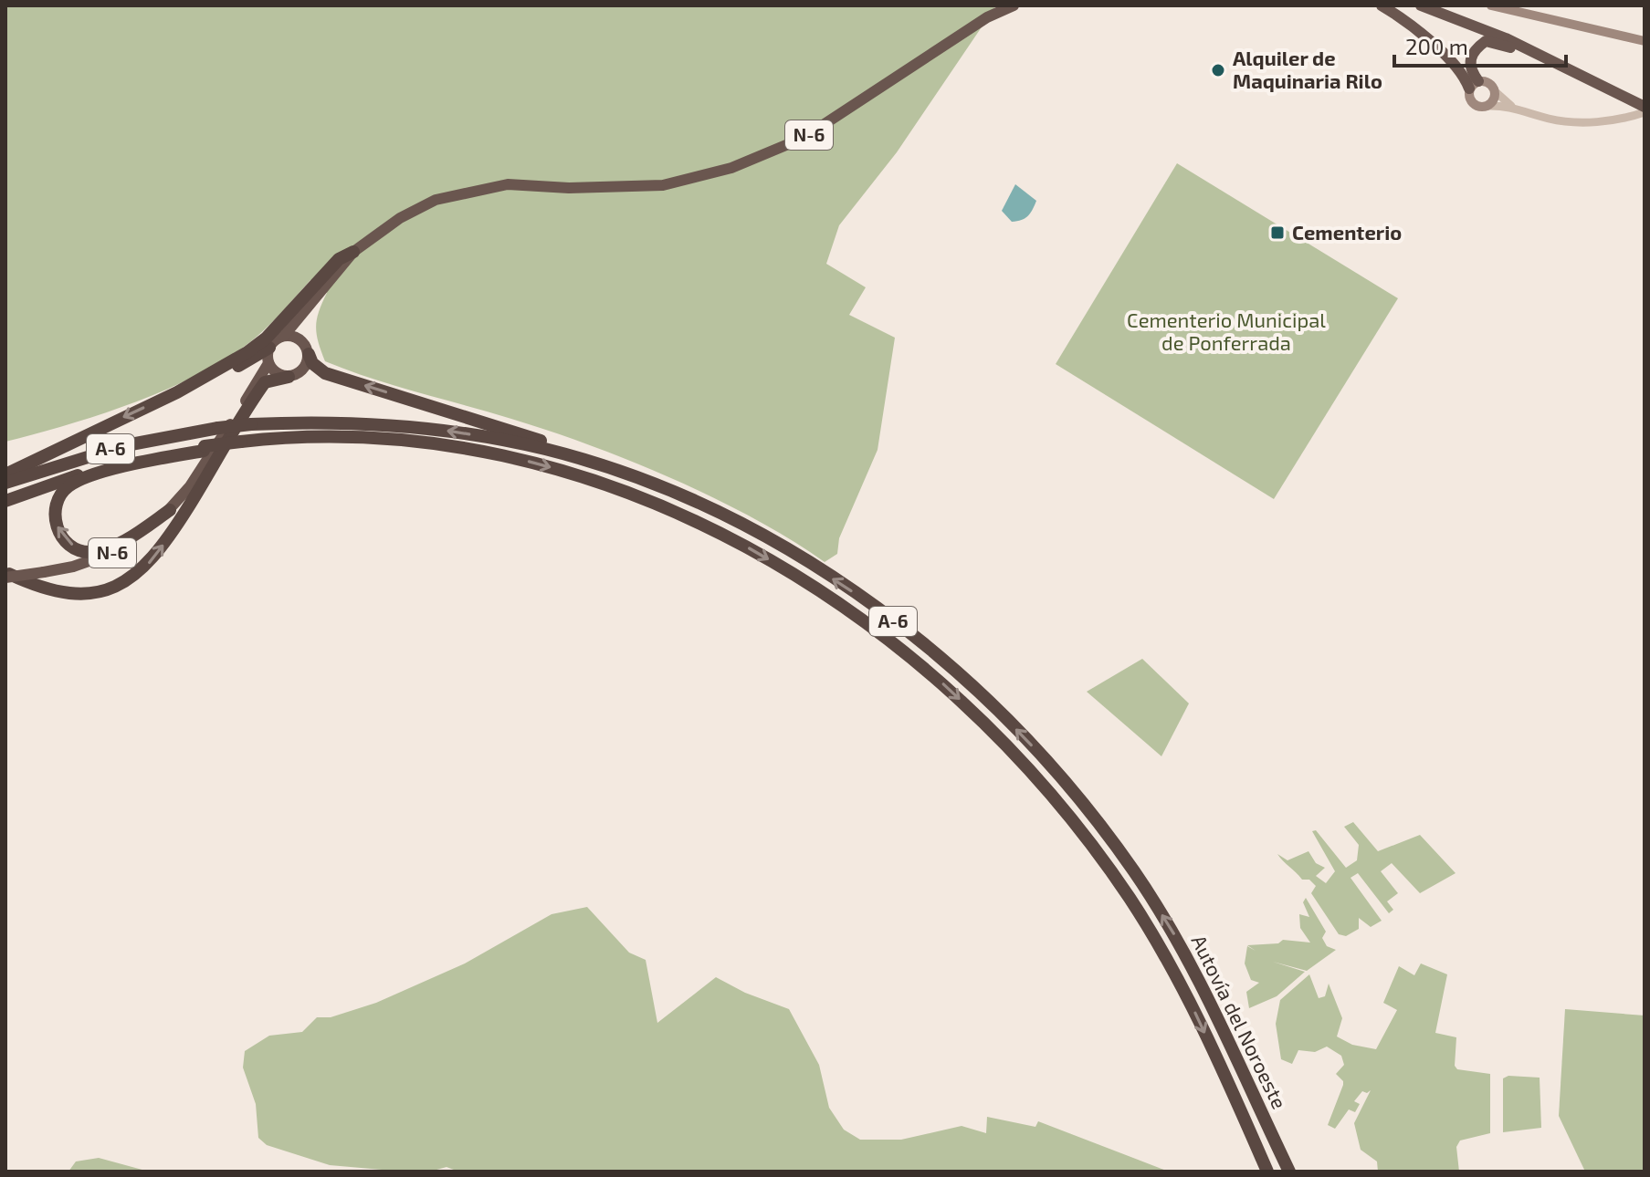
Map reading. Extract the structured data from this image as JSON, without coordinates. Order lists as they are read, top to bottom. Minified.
{"streets":{"highway":["N-6","A-6","Autovía del Noroeste"]},"parks":["Cementerio Municipal de Ponferrada"],"places":{"other":["Alquiler de Maquinaria Rilo"],"transit":["Cementerio"]},"scale_bar":"200 m"}
